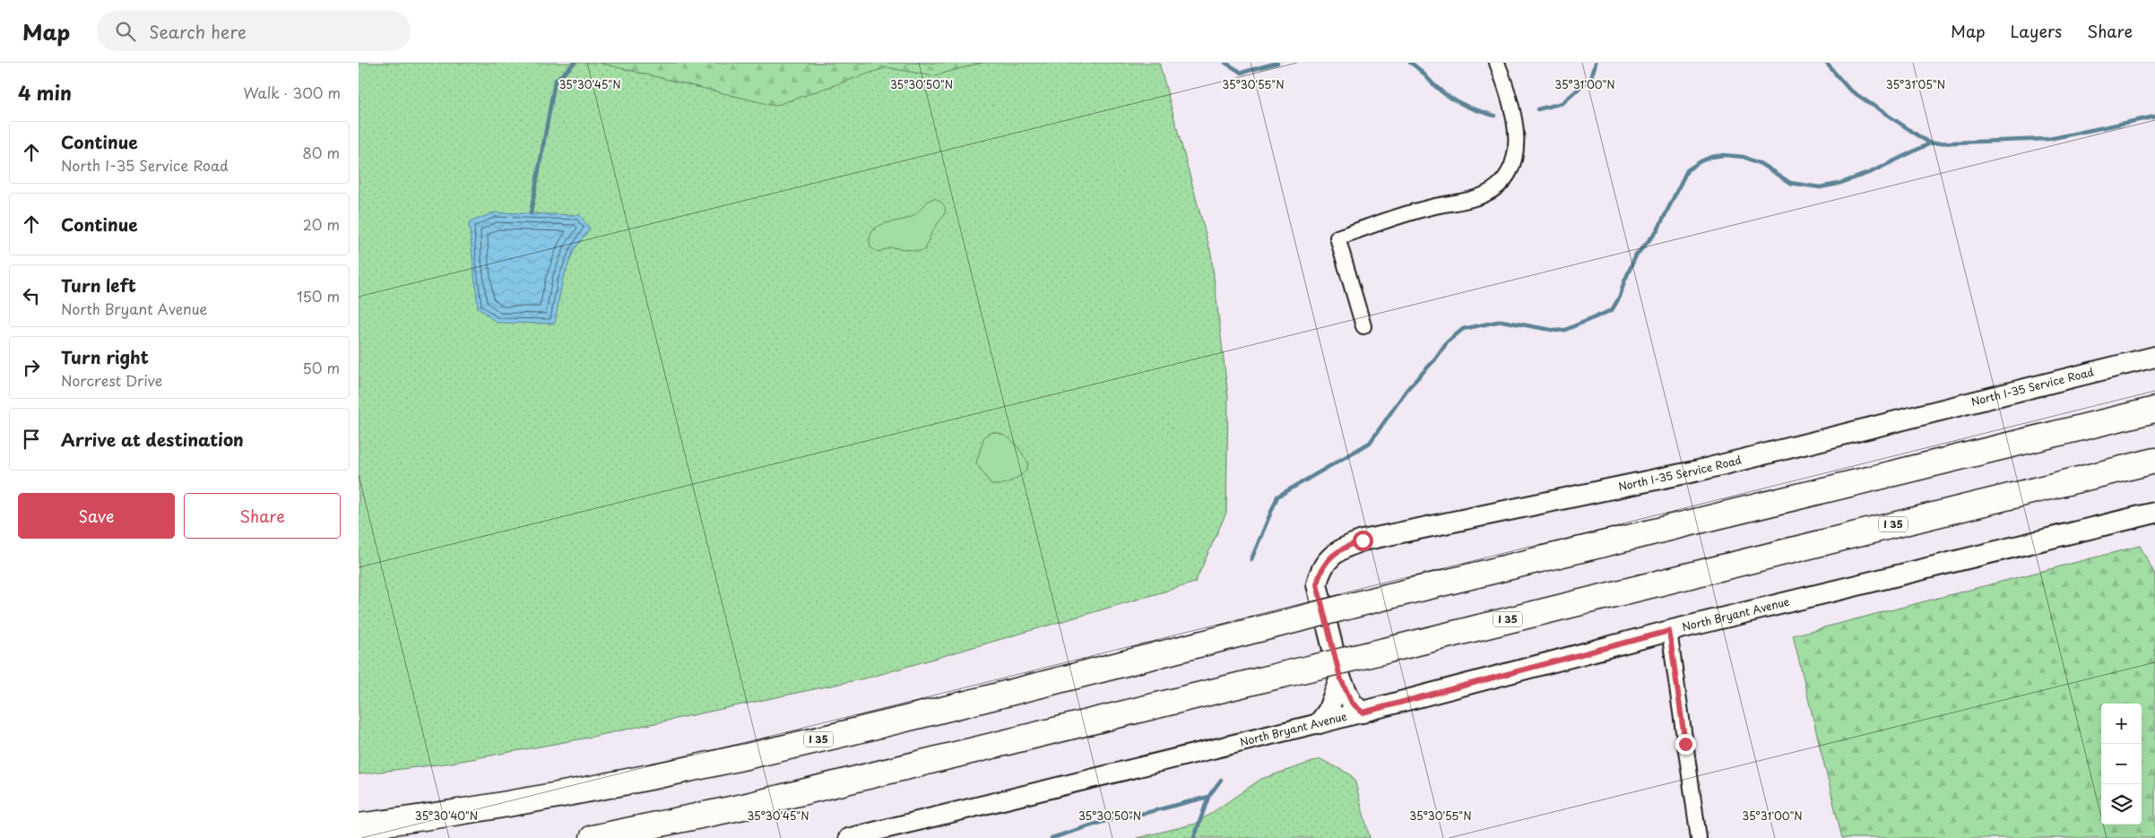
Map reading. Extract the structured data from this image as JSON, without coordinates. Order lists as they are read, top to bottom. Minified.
{"streets":{"highway":["I 35"],"main road":["North I-35 Service Road","North Bryant Avenue"]},"crossings":[["North I-35 Service Road","North Bryant Avenue"]],"page":{"header":"Map","search":"Search here","nav":["Map","Layers","Share"],"heading":["4 min","Walk · 300 m"],"list":[["Continue","North I-35 Service Road","80 m"],["Continue","20 m"],["Turn left","North Bryant Avenue","150 m"],["Turn right","Norcrest Drive","50 m"],"Arrive at destination"],"buttons":["Save","Share"],"map_buttons":["+","−"]},"coordinates":["35°30'45\"N","35°30'50\"N","35°30'55\"N","35°31'00\"N","35°31'05\"N","35°30'40\"N"]}
